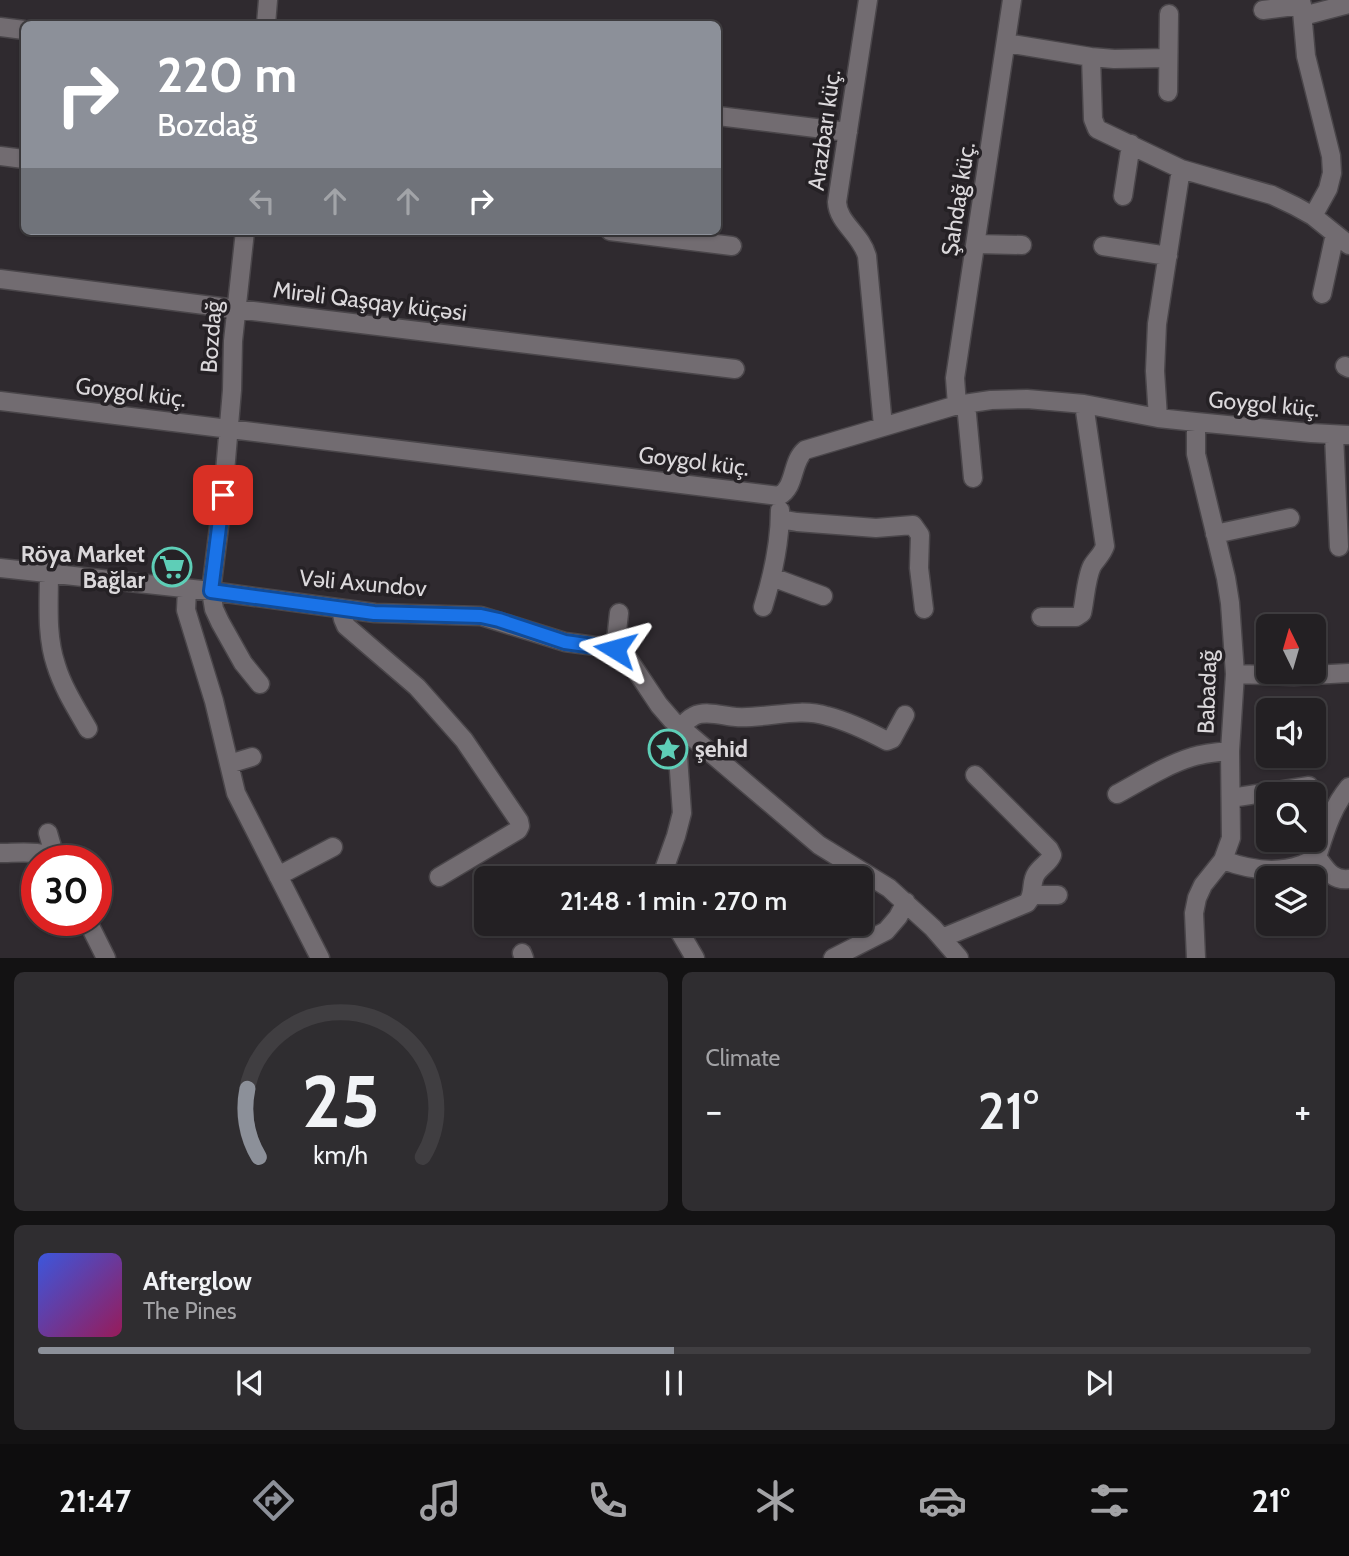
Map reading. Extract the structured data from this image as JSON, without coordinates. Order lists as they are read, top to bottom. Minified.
{"streets":{"street":["Arazbarı küç.","Şahdağ küç.","Mirəli Qaşqay küçəsi","Bozdağ","Goygol küç.","Vəli Axundov","Babadağ"]},"crossings":[["Arazbarı küç.","Goygol küç."],["Şahdağ küç.","Goygol küç."],["Mirəli Qaşqay küçəsi","Bozdağ"],["Bozdağ","Goygol küç."],["Bozdağ","Vəli Axundov"],["Goygol küç.","Babadağ"]],"places":{"supermarket":["Röya Market Bağlar"],"place":["şehid"]},"north":"top","page":{"turn":["220 m","Bozdağ"],"limit":"30","trip":"21:48 · 1 min · 270 m","tile":"Climate","heat":["−","21°","+"],"song":["Afterglow","The Pines"],"tabs":["21:47","21°"],"gauge":["25","km/h"]}}
